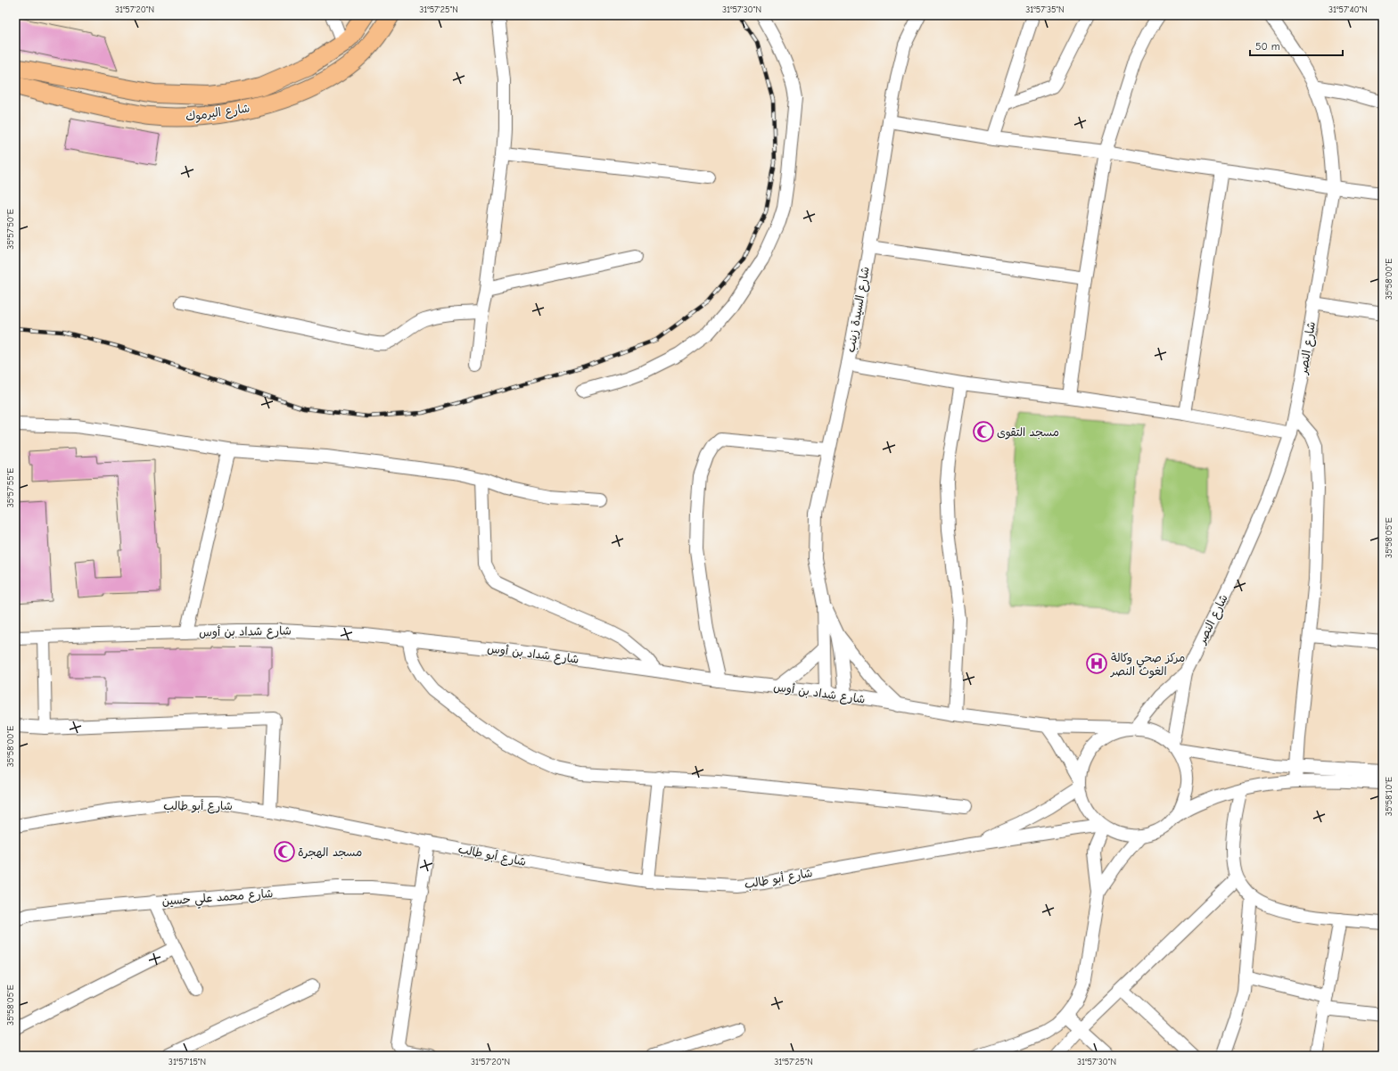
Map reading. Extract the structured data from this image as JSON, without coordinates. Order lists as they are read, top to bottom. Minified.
{"streets":{"highway":["شارع اليرموك"],"street":["شارع السيدة زينب","شارع النصر","شارع شداد بن أوس","شارع أبو طالب","شارع محمد علي حسين"]},"crossings":[["شارع السيدة زينب","شارع شداد بن أوس"],["شارع النصر","شارع شداد بن أوس"],["شارع النصر","شارع أبو طالب"],["شارع شداد بن أوس","شارع أبو طالب"]],"places":{"mosque":["مسجد التقوى","مسجد الهجرة"],"hospital":["مركز صحي وكالة الغوث النصر"]},"scale_bar":"50 m","coordinates":["31°57'20\"N","31°57'25\"N","31°57'30\"N","31°57'35\"N","31°57'40\"N","35°57'50\"E","35°58'00\"E","35°57'55\"E","35°58'05\"E","35°58'10\"E","31°57'15\"N"]}
